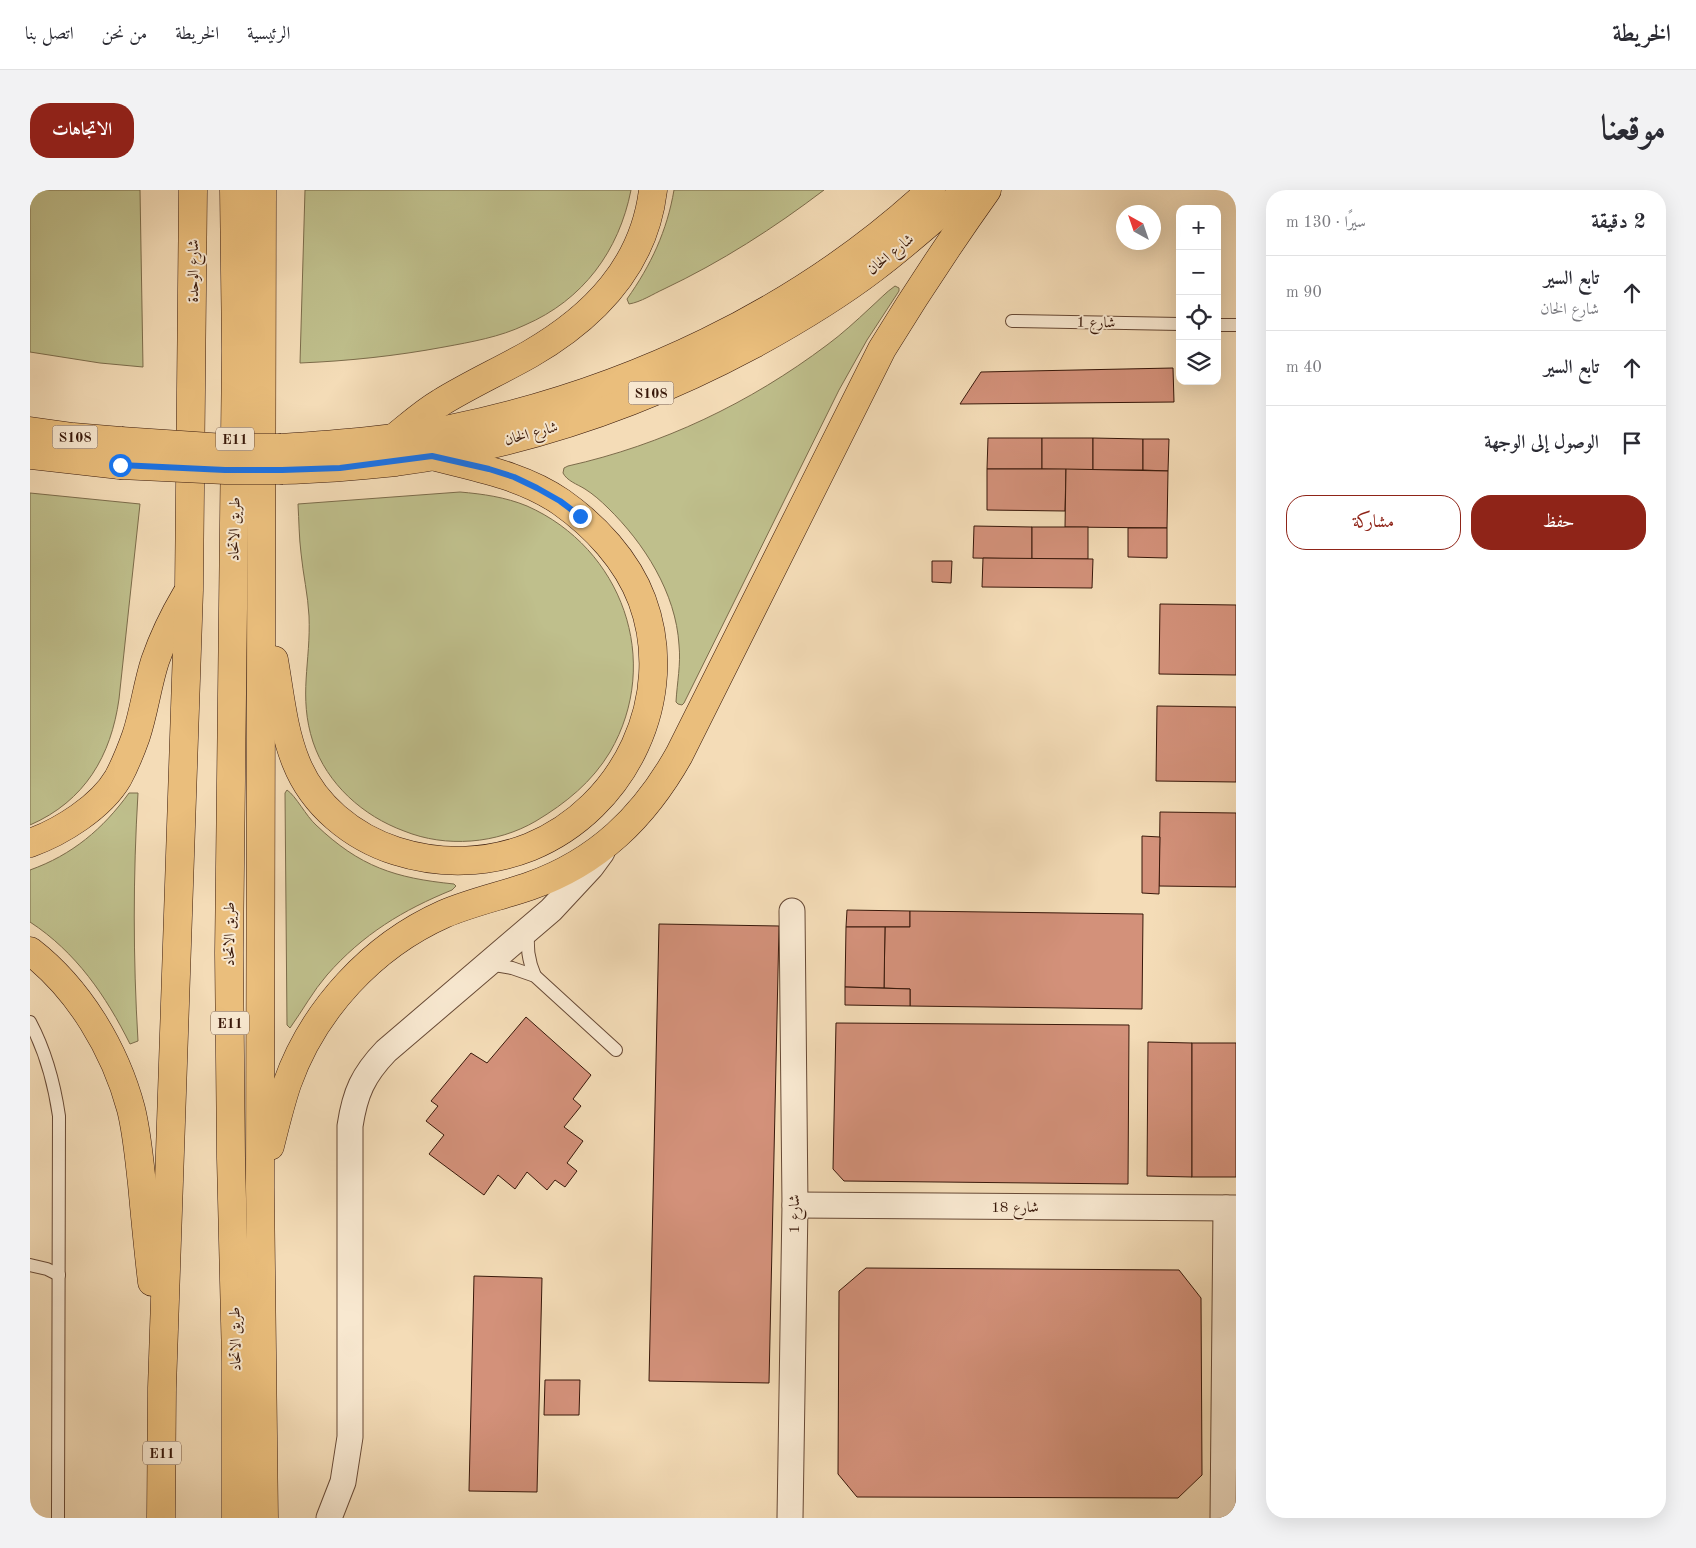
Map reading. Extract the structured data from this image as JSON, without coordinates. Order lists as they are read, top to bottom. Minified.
{"streets":{"main road":["شارع الخان","شارع الوحدة","S108","E11","طريق الاتحاد"],"street":["شارع 1","شارع 18"]},"crossings":[["شارع الوحدة","E11"],["شارع 1","شارع 18"]],"north":"top left","page":{"header":"الخريطة","nav":["الرئيسية","الخريطة","من نحن","اتصل بنا"],"title":"موقعنا","buttons":["الاتجاهات",["حفظ","مشاركة"]],"heading":["2 دقيقة","سيرًا · 130 m"],"map_buttons":["+","−"],"list":[["تابع السير","شارع الخان","90 m"],["تابع السير","40 m"],"الوصول إلى الوجهة"]}}
